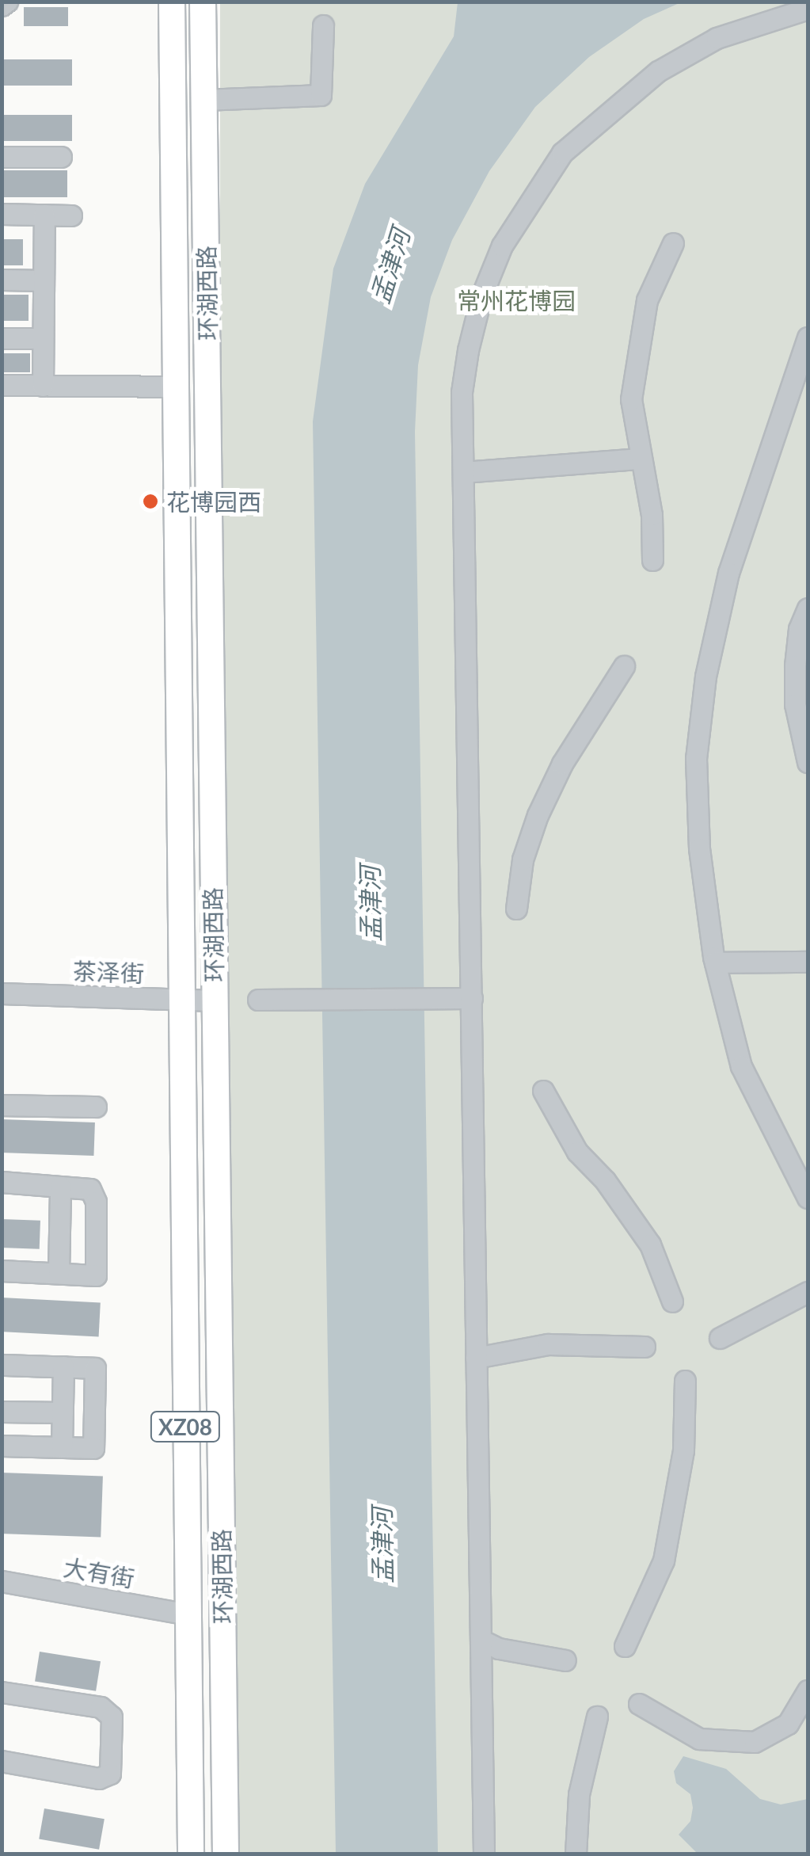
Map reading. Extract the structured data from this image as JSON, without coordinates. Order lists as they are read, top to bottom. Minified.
{"streets":{"main road":["环湖西路","XZ08"],"street":["茶泽街","大有街"]},"crossings":[["环湖西路","茶泽街"],["环湖西路","大有街"]],"water":["孟津河"],"parks":["常州花博园"],"places":["花博园西"]}
